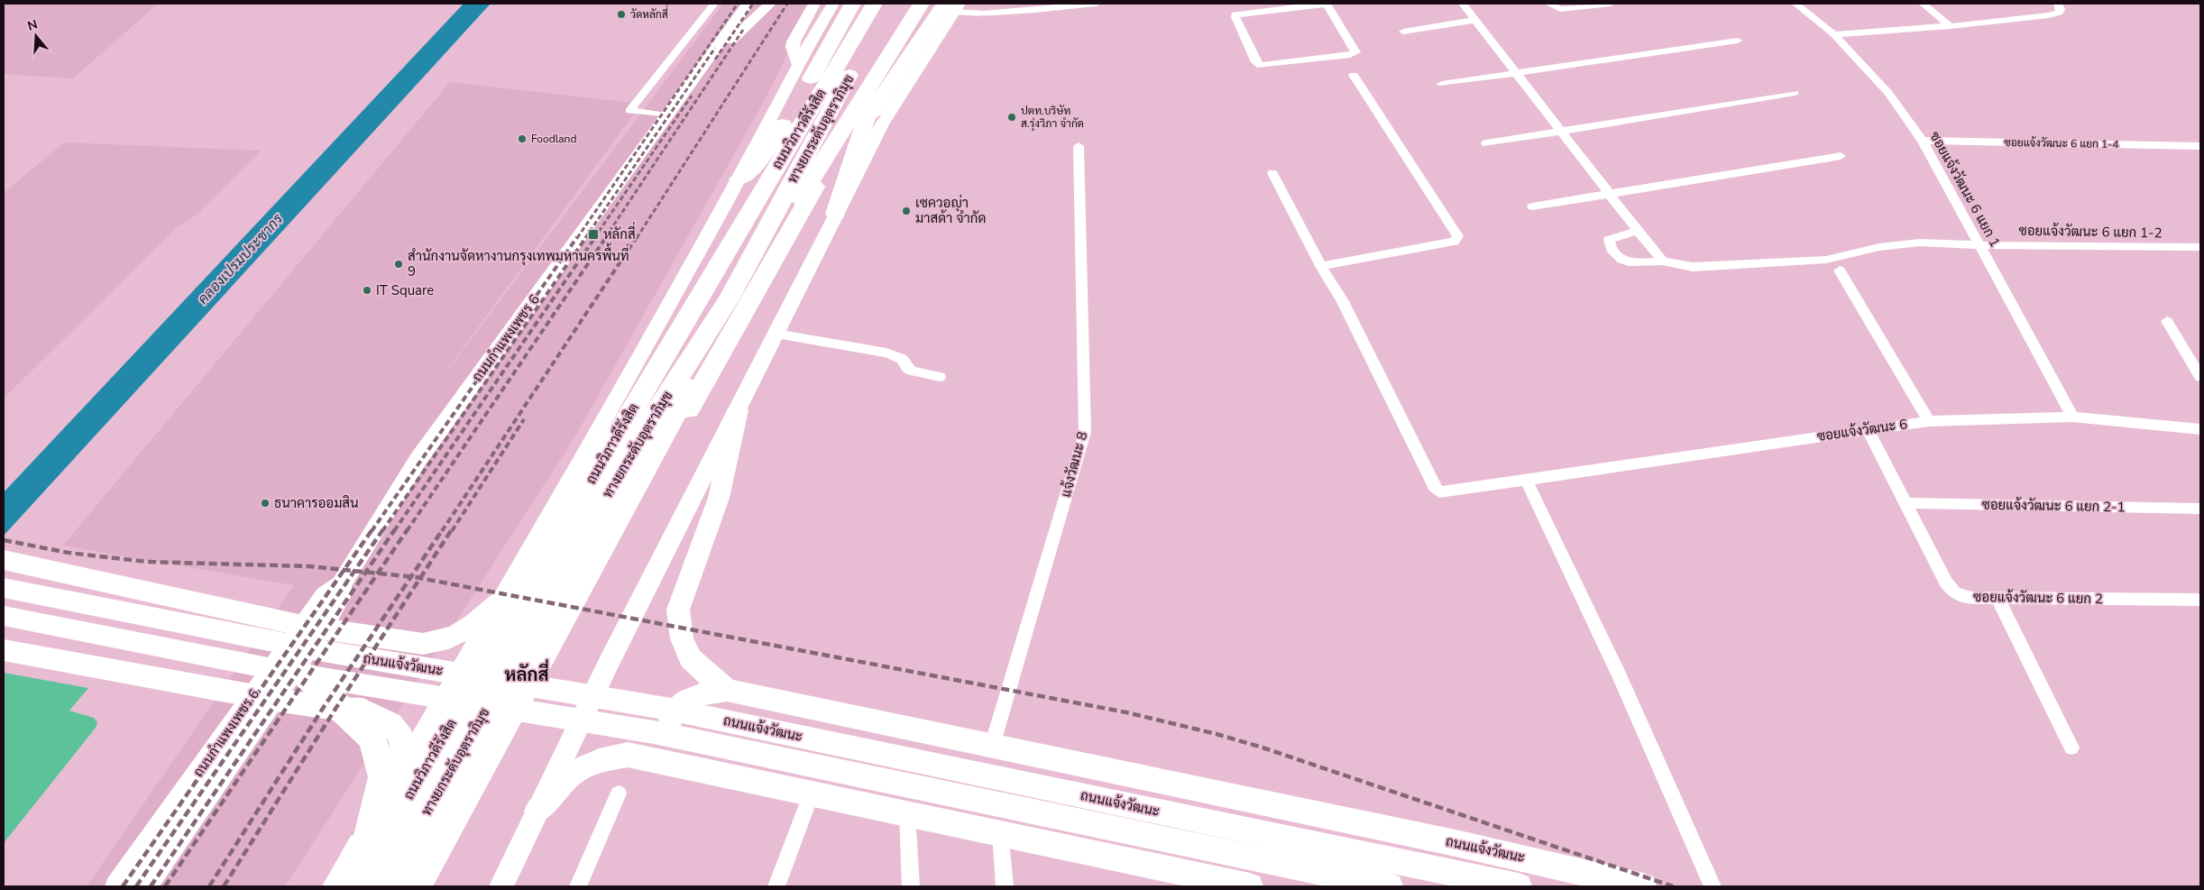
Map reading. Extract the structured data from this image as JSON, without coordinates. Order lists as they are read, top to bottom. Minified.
{"streets":{"highway":["ถนนวิภาวดีรังสิต","ทางยกระดับอุตราภิมุข"],"main road":["ถนนกำแพงเพชร 6","ถนนแจ้งวัฒนะ"],"street":["ซอยแจ้งวัฒนะ 6 แยก 1-4","ซอยแจ้งวัฒนะ 6 แยก 1","ซอยแจ้งวัฒนะ 6 แยก 1-2","ซอยแจ้งวัฒนะ 6","แจ้งวัฒนะ 8","ซอยแจ้งวัฒนะ 6 แยก 2-1","ซอยแจ้งวัฒนะ 6 แยก 2"]},"crossings":[["ถนนวิภาวดีรังสิต","ถนนแจ้งวัฒนะ"],["ซอยแจ้งวัฒนะ 6 แยก 1-4","ซอยแจ้งวัฒนะ 6 แยก 1"],["ซอยแจ้งวัฒนะ 6 แยก 1","ซอยแจ้งวัฒนะ 6 แยก 1-2"],["ซอยแจ้งวัฒนะ 6 แยก 1","ซอยแจ้งวัฒนะ 6"],["ถนนกำแพงเพชร 6","ถนนแจ้งวัฒนะ"],["ซอยแจ้งวัฒนะ 6","ซอยแจ้งวัฒนะ 6 แยก 2"],["แจ้งวัฒนะ 8","ถนนแจ้งวัฒนะ"],["ซอยแจ้งวัฒนะ 6 แยก 2-1","ซอยแจ้งวัฒนะ 6 แยก 2"]],"districts":["หลักสี่"],"water":["คลองเปรมประชากร"],"places":{"other":["วัดหลักสี่","ปตท.บริษัท ส.รุ่งวิภา จำกัด","Foodland","เซควอญ่า มาสด้า จำกัด","สำนักงานจัดหางานกรุงเทพมหานครพื้นที่ 9","IT Square","ธนาคารออมสิน"],"transit":["หลักสี่"]},"north":"top"}
